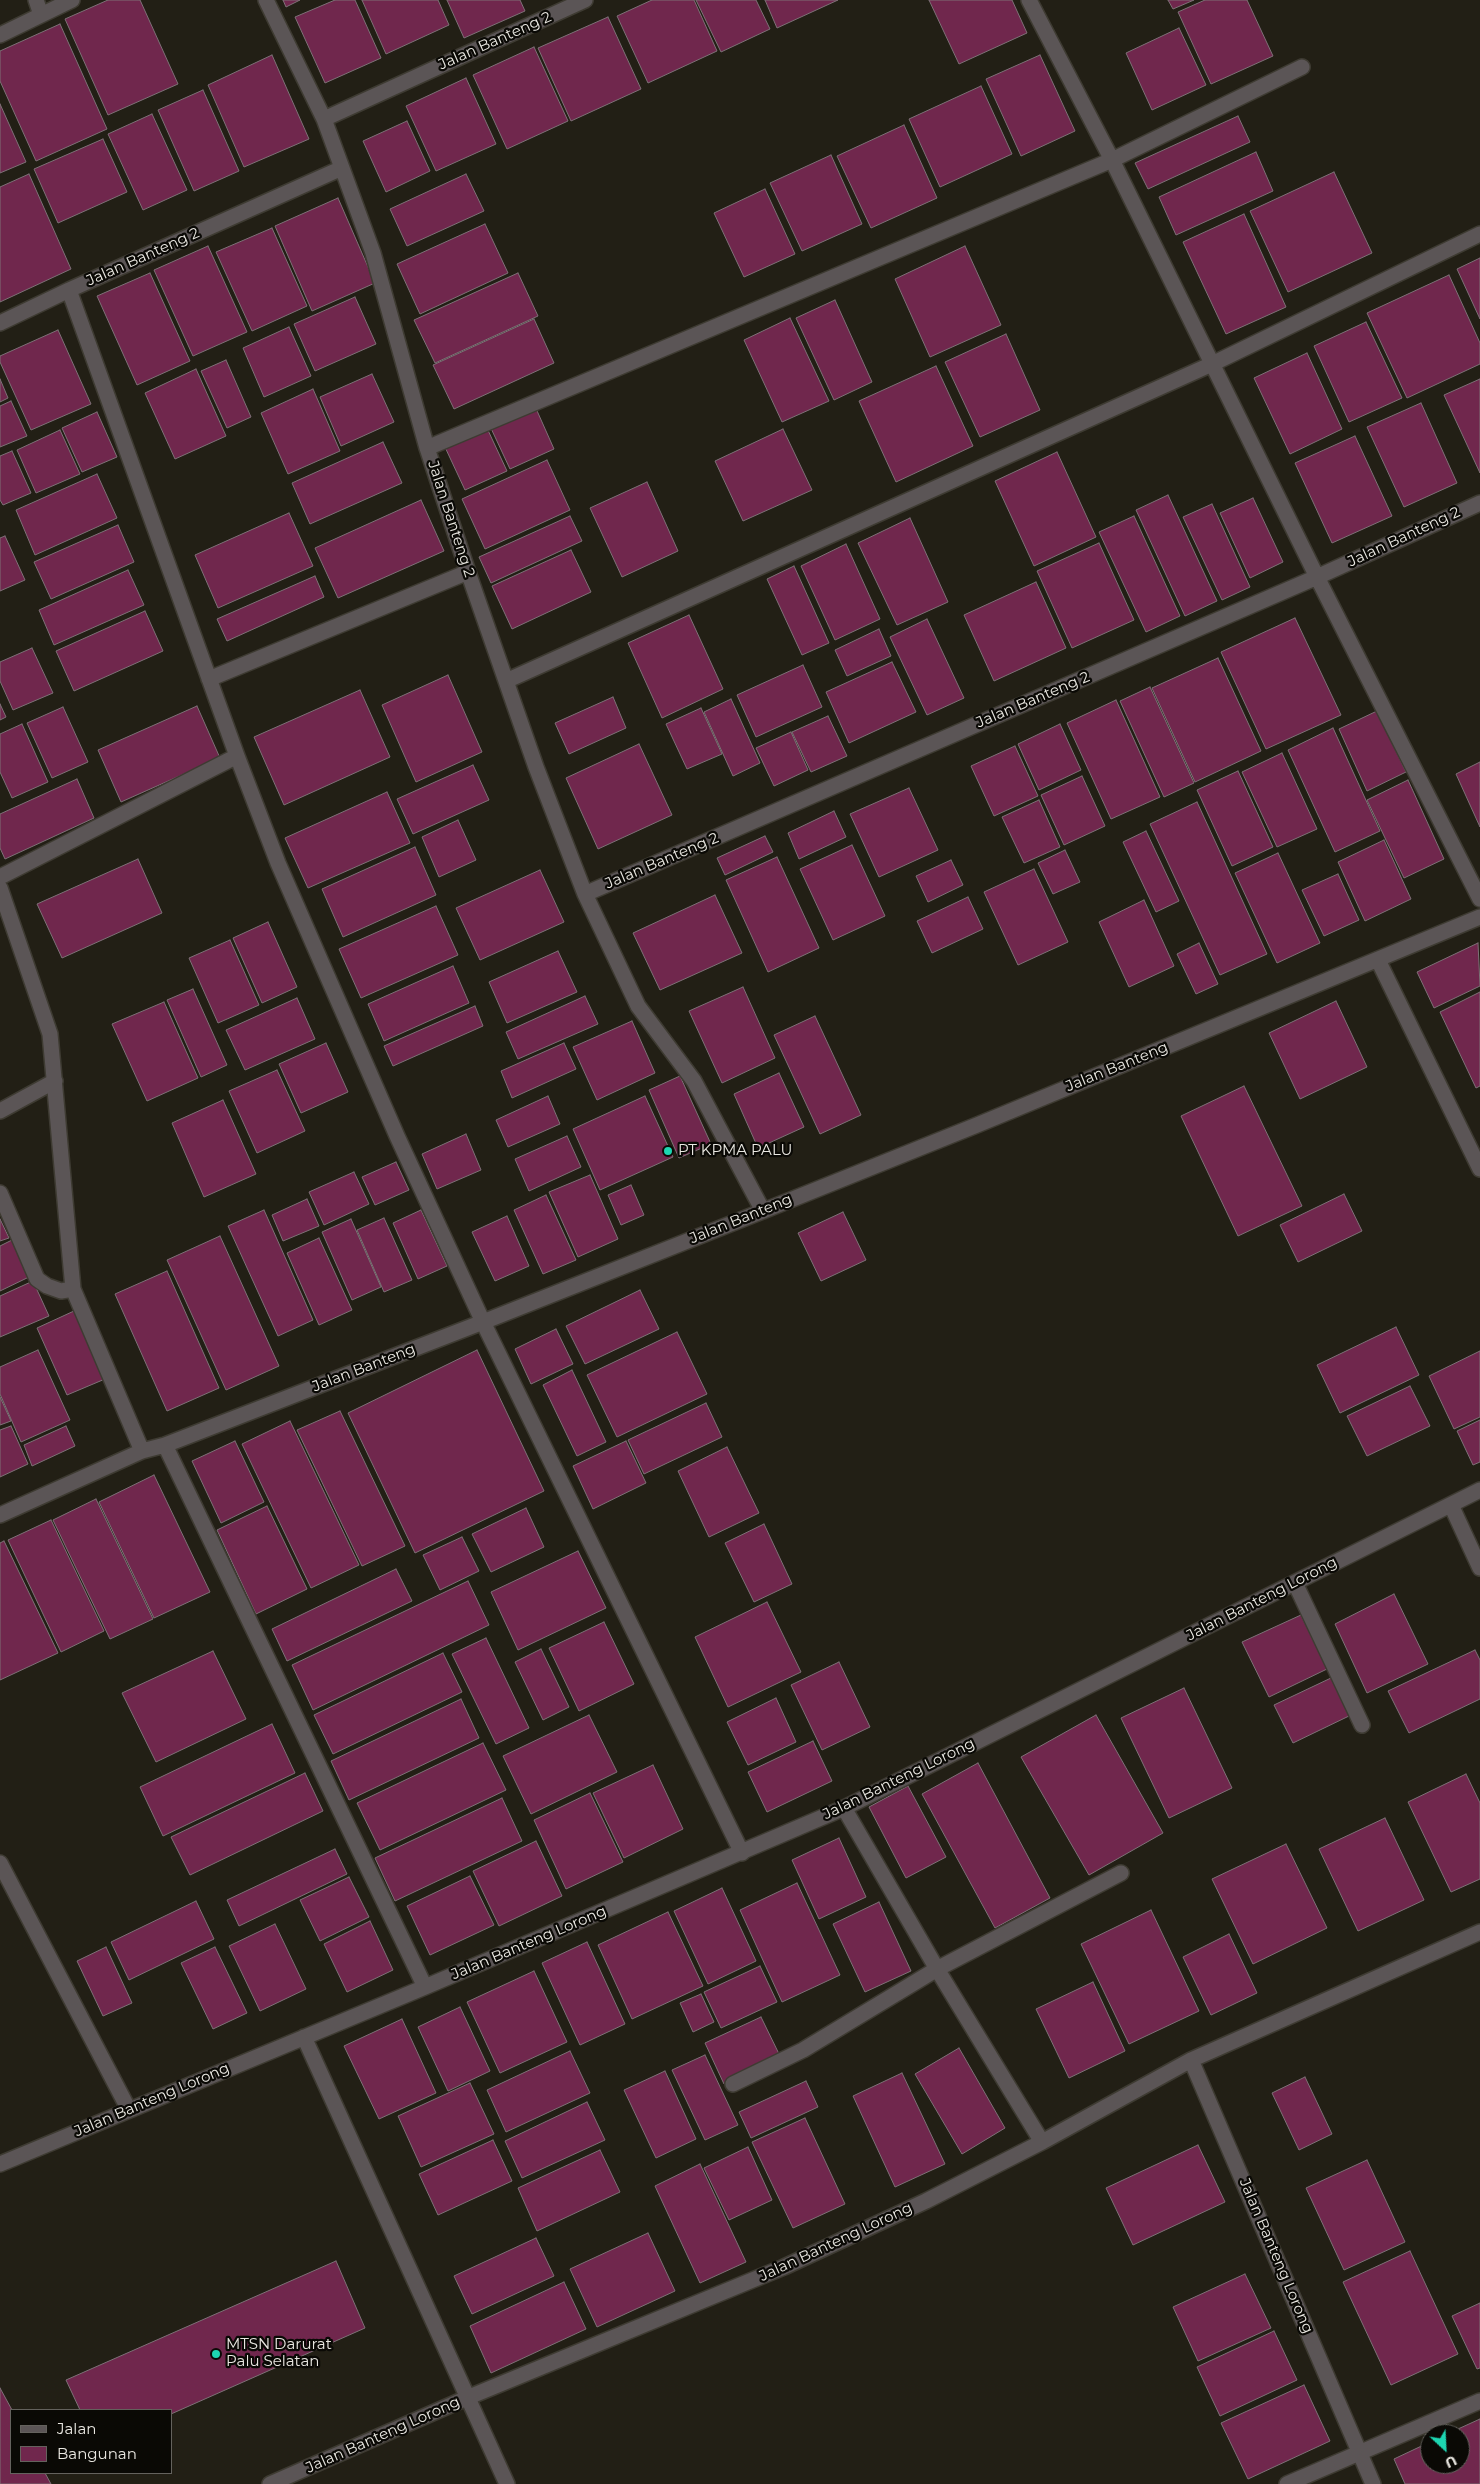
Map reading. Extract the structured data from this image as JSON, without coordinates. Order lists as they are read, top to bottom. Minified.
{"streets":{"street":["Jalan Banteng 2","Jalan Banteng","Jalan Banteng Lorong"]},"crossings":[["Jalan Banteng 2","Jalan Banteng"]],"places":["PT KPMA PALU","MTSN Darurat Palu Selatan"],"legend":["Jalan","Bangunan"],"north":"bottom right"}
